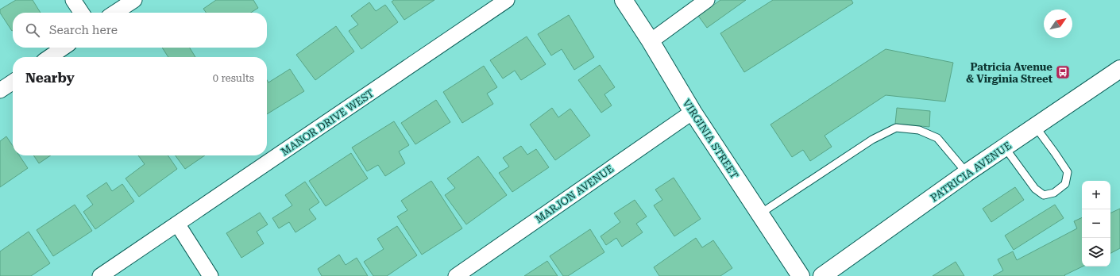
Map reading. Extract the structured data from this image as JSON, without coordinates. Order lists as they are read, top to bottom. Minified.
{"streets":{"street":["MANOR DRIVE WEST","VIRGINIA STREET","PATRICIA AVENUE","MARJON AVENUE"]},"crossings":[["VIRGINIA STREET","MARJON AVENUE"]],"places":{"bus stop":["Patricia Avenue & Virginia Street"]},"north":"top right","page":{"search":"Search here","heading":["Nearby","0 results"],"map_buttons":["+","−"]}}
